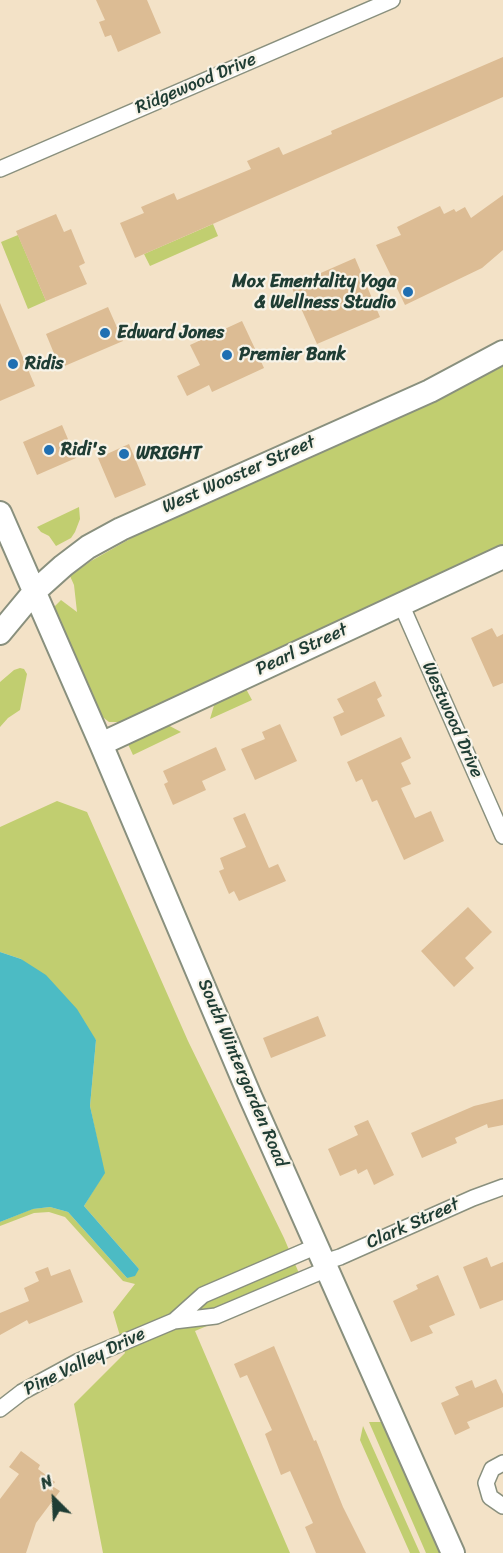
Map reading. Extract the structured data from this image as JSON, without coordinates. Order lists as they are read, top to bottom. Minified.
{"streets":{"street":["Ridgewood Drive","West Wooster Street","Pearl Street","Westwood Drive","South Wintergarden Road","Clark Street","Pine Valley Drive"]},"crossings":[["West Wooster Street","South Wintergarden Road"],["Pearl Street","Westwood Drive"],["Pearl Street","South Wintergarden Road"],["South Wintergarden Road","Clark Street"],["South Wintergarden Road","Pine Valley Drive"],["Clark Street","Pine Valley Drive"]],"places":["Mox Ementality Yoga & Wellness Studio","Edward Jones","Premier Bank","Ridis","Ridi's","WRIGHT"],"north":"top left"}
